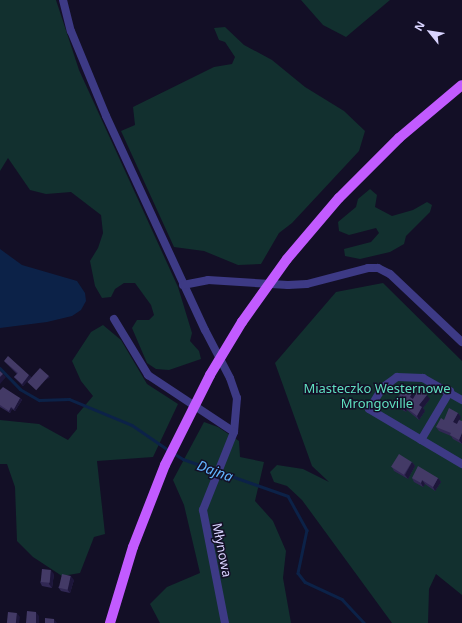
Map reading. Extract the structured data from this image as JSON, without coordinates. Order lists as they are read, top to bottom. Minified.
{"streets":{"street":["Młynowa"]},"water":["Dajna"],"parks":["Miasteczko Westernowe Mrongoville"],"north":"top left"}
